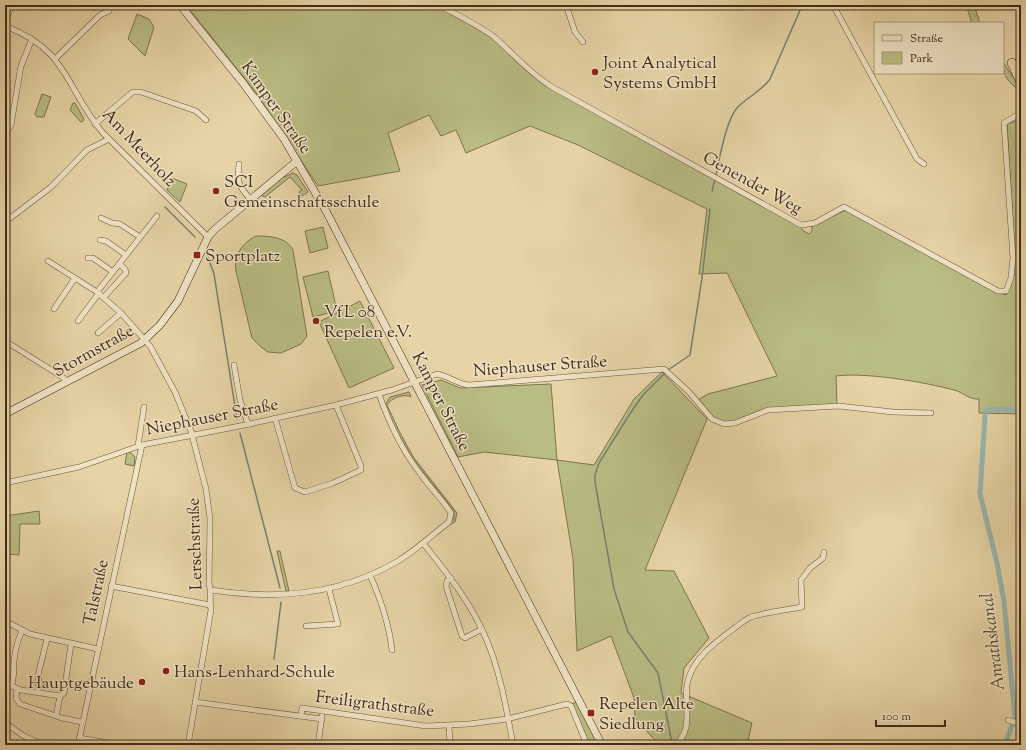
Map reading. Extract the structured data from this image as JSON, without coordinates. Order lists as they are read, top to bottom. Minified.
{"streets":{"main road":["Kamper Straße","Stormstraße"],"street":["Am Meerholz","Genender Weg","Niephauser Straße","Lerschstraße","Talstraße","Freiligrathstraße"]},"crossings":[["Kamper Straße","Stormstraße"],["Kamper Straße","Niephauser Straße"],["Am Meerholz","Stormstraße"],["Stormstraße","Lerschstraße"],["Niephauser Straße","Lerschstraße"],["Niephauser Straße","Talstraße"],["Lerschstraße","Freiligrathstraße"]],"water":["Anrathskanal"],"places":{"other":["Joint Analytical Systems GmbH","SCI Gemeinschaftsschule","VfL 08 Repelen e.V.","Hans-Lenhard-Schule","Hauptgebäude"],"transit":["Sportplatz","Repelen Alte Siedlung"]},"legend":["Straße","Park"],"scale_bar":"100 m"}
